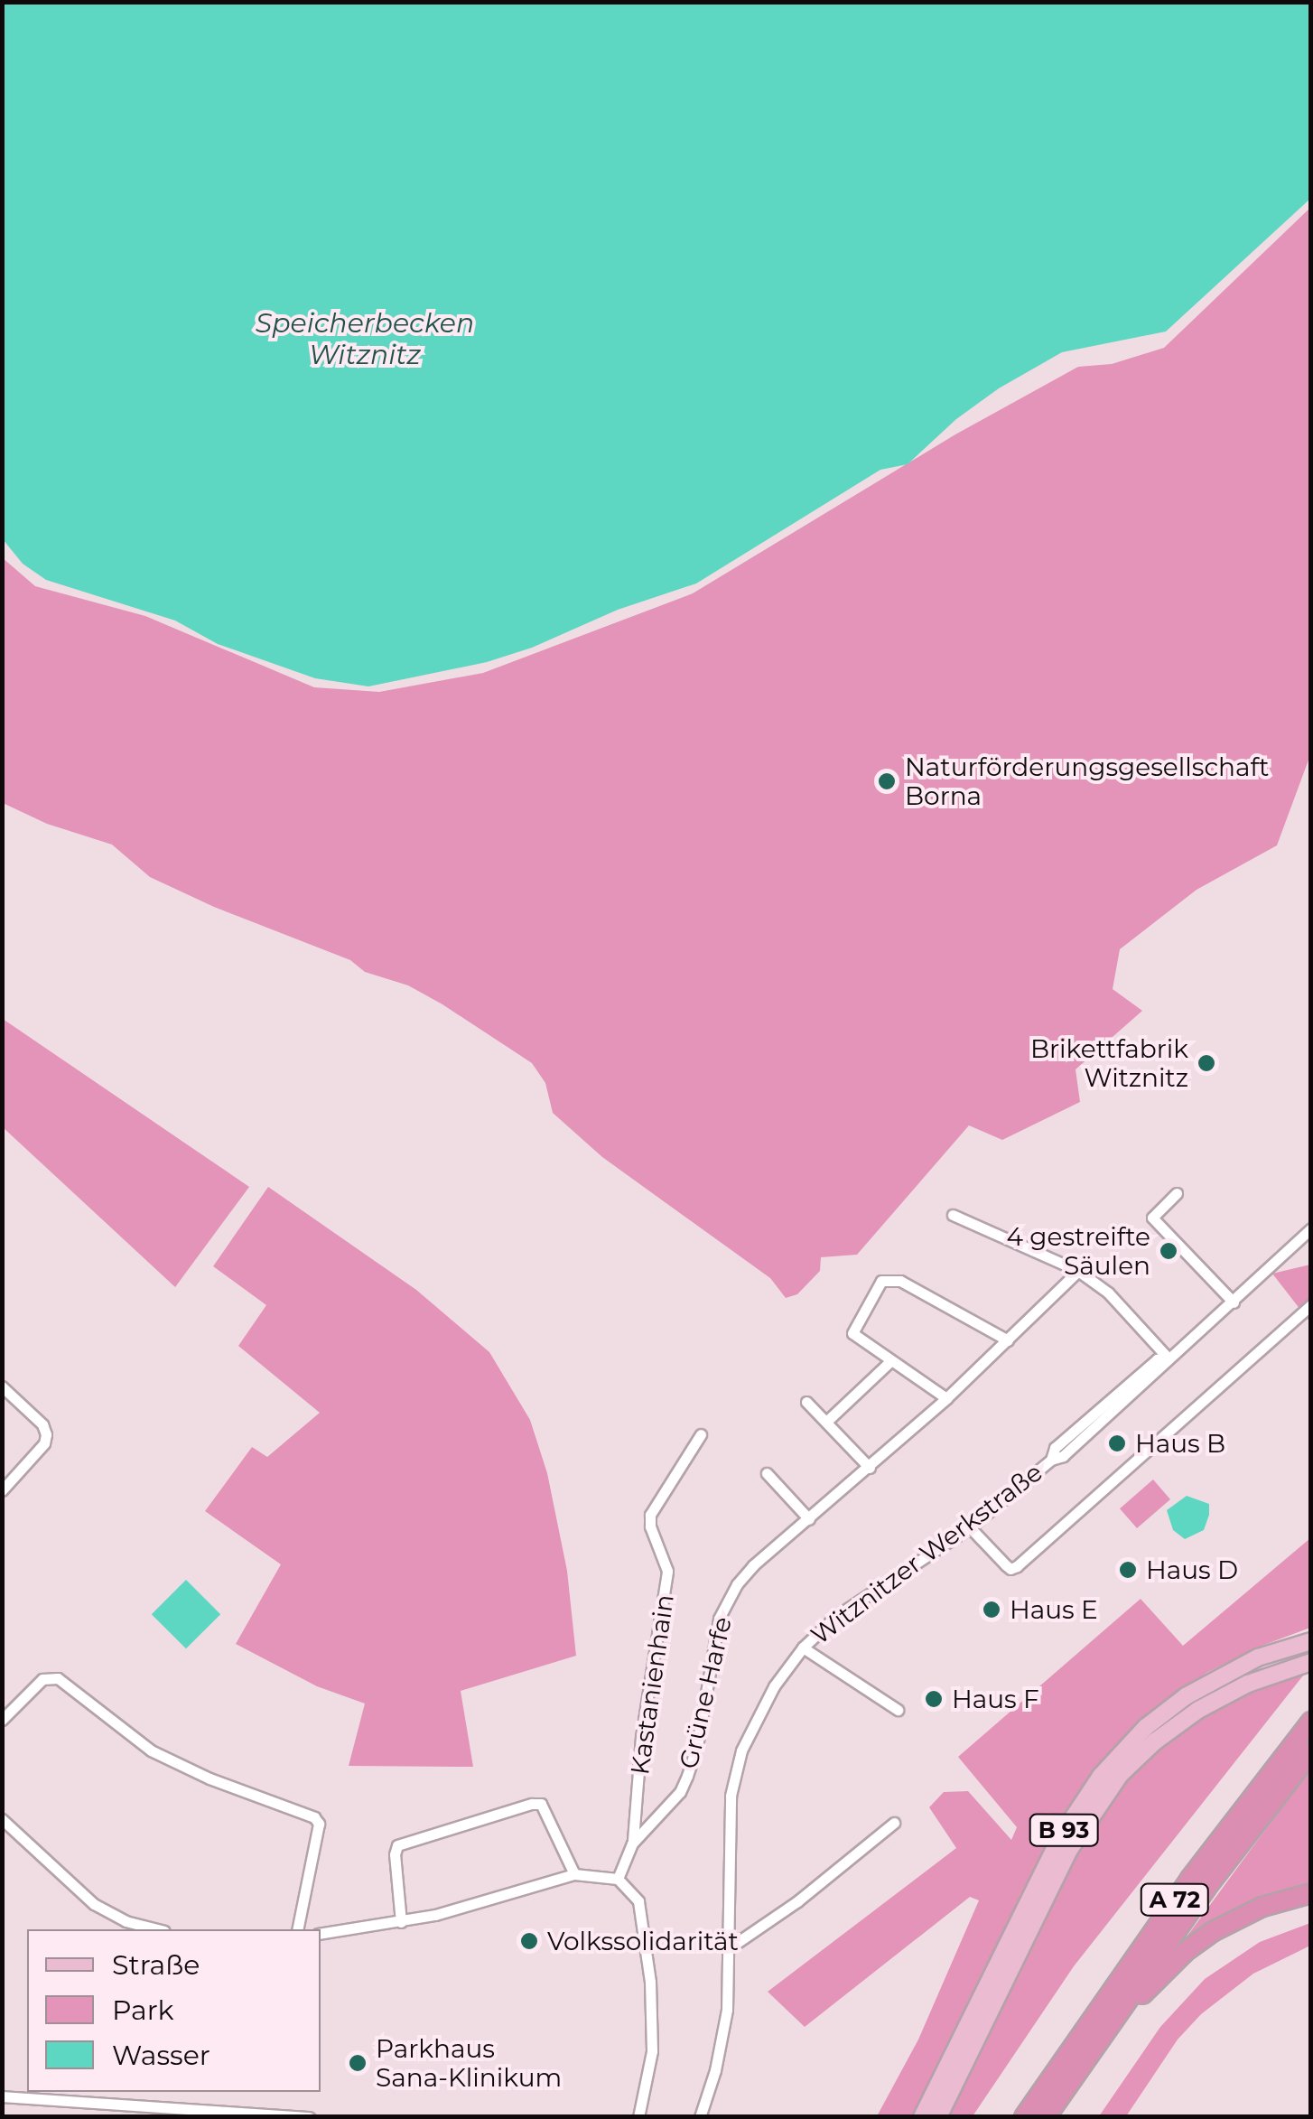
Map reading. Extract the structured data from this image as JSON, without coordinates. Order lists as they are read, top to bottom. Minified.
{"streets":{"highway":["A 72"],"main road":["B 93"],"street":["Witznitzer Werkstraße","Kastanienhain","Grüne Harfe"]},"crossings":[["Kastanienhain","Grüne Harfe"]],"water":["Speicherbecken Witznitz"],"places":["Naturförderungsgesellschaft Borna","Brikettfabrik Witznitz","4 gestreifte Säulen","Haus B","Haus D","Haus E","Haus F","Volkssolidarität","Parkhaus Sana-Klinikum"],"legend":["Straße","Park","Wasser"]}
